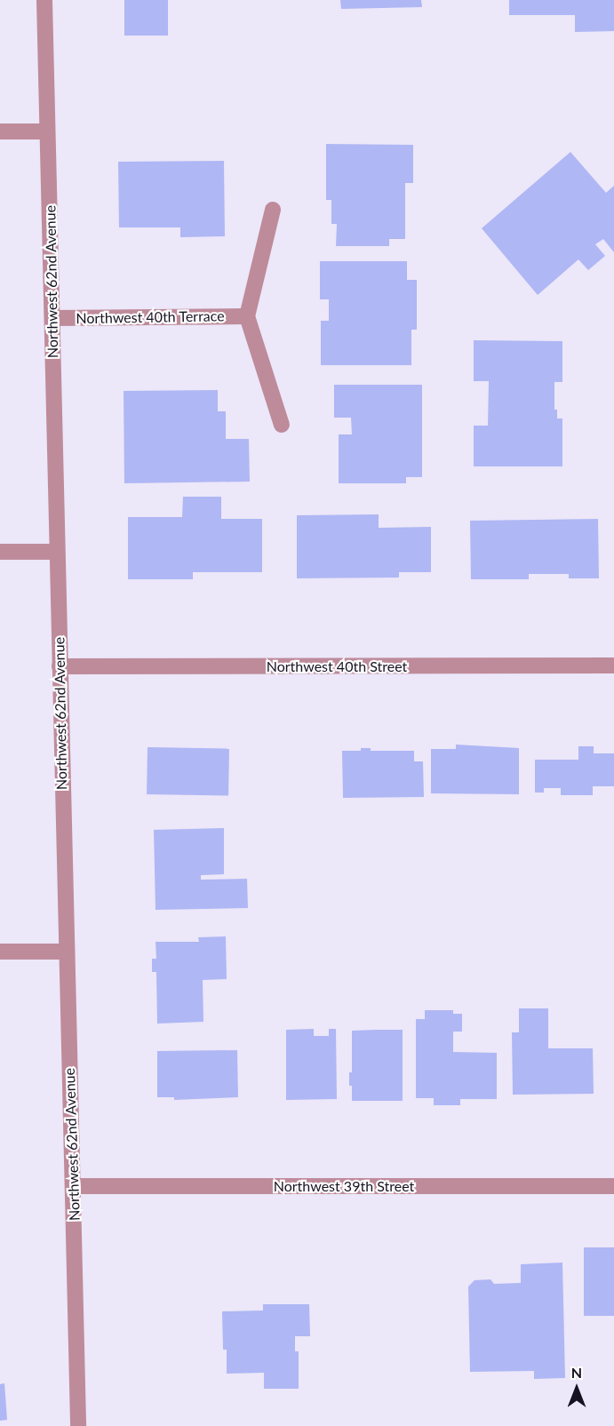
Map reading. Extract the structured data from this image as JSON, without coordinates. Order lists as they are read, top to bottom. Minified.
{"streets":{"street":["Northwest 62nd Avenue","Northwest 40th Terrace","Northwest 40th Street","Northwest 39th Street"]},"crossings":[["Northwest 62nd Avenue","Northwest 40th Terrace"],["Northwest 62nd Avenue","Northwest 40th Street"],["Northwest 62nd Avenue","Northwest 39th Street"]],"north":"top"}
